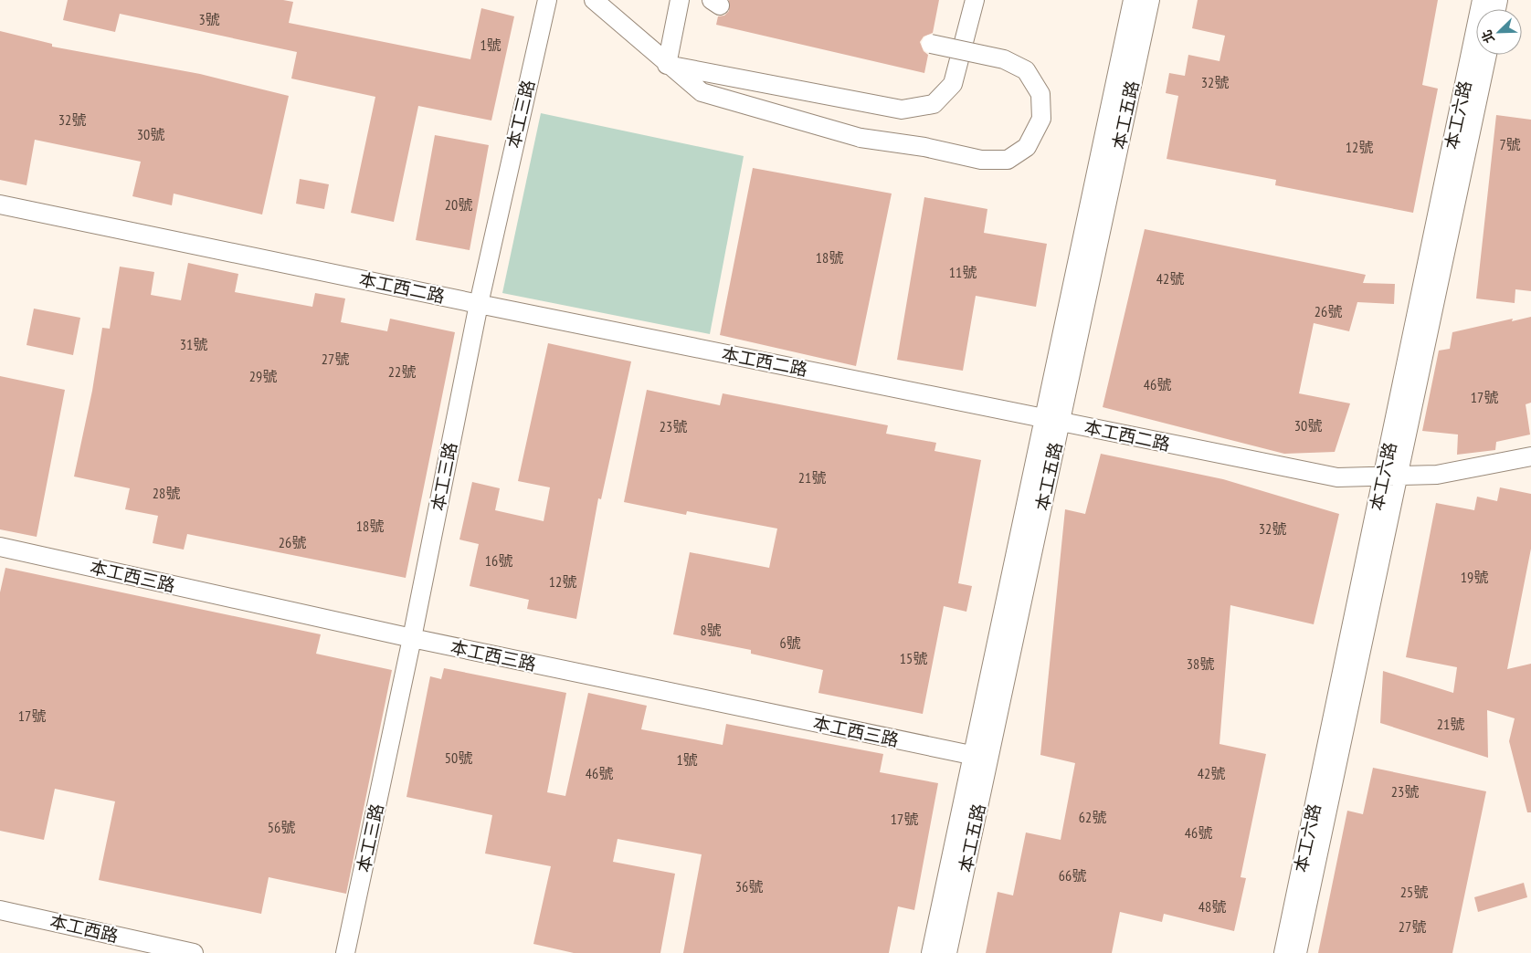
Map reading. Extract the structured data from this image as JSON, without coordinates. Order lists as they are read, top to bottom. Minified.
{"streets":{"street":["本工三路","本工五路","本工六路","本工西二路","本工西三路","本工西路"]},"crossings":[["本工三路","本工西二路"],["本工三路","本工西三路"],["本工五路","本工西二路"],["本工五路","本工西三路"],["本工六路","本工西二路"]],"house_numbers":["3號","1號","32號","32號","30號","7號","12號","20號","18號","11號","42號","26號","31號","27號","22號","29號","46號","17號","30號","23號","21號","28號","18號","32號","26號","16號","19號","12號","8號","6號","15號","38號","17號","21號","50號","1號","46號","42號","23號","62號","17號","56號","46號","66號","36號","25號","48號","27號"],"north":"bottom left"}
